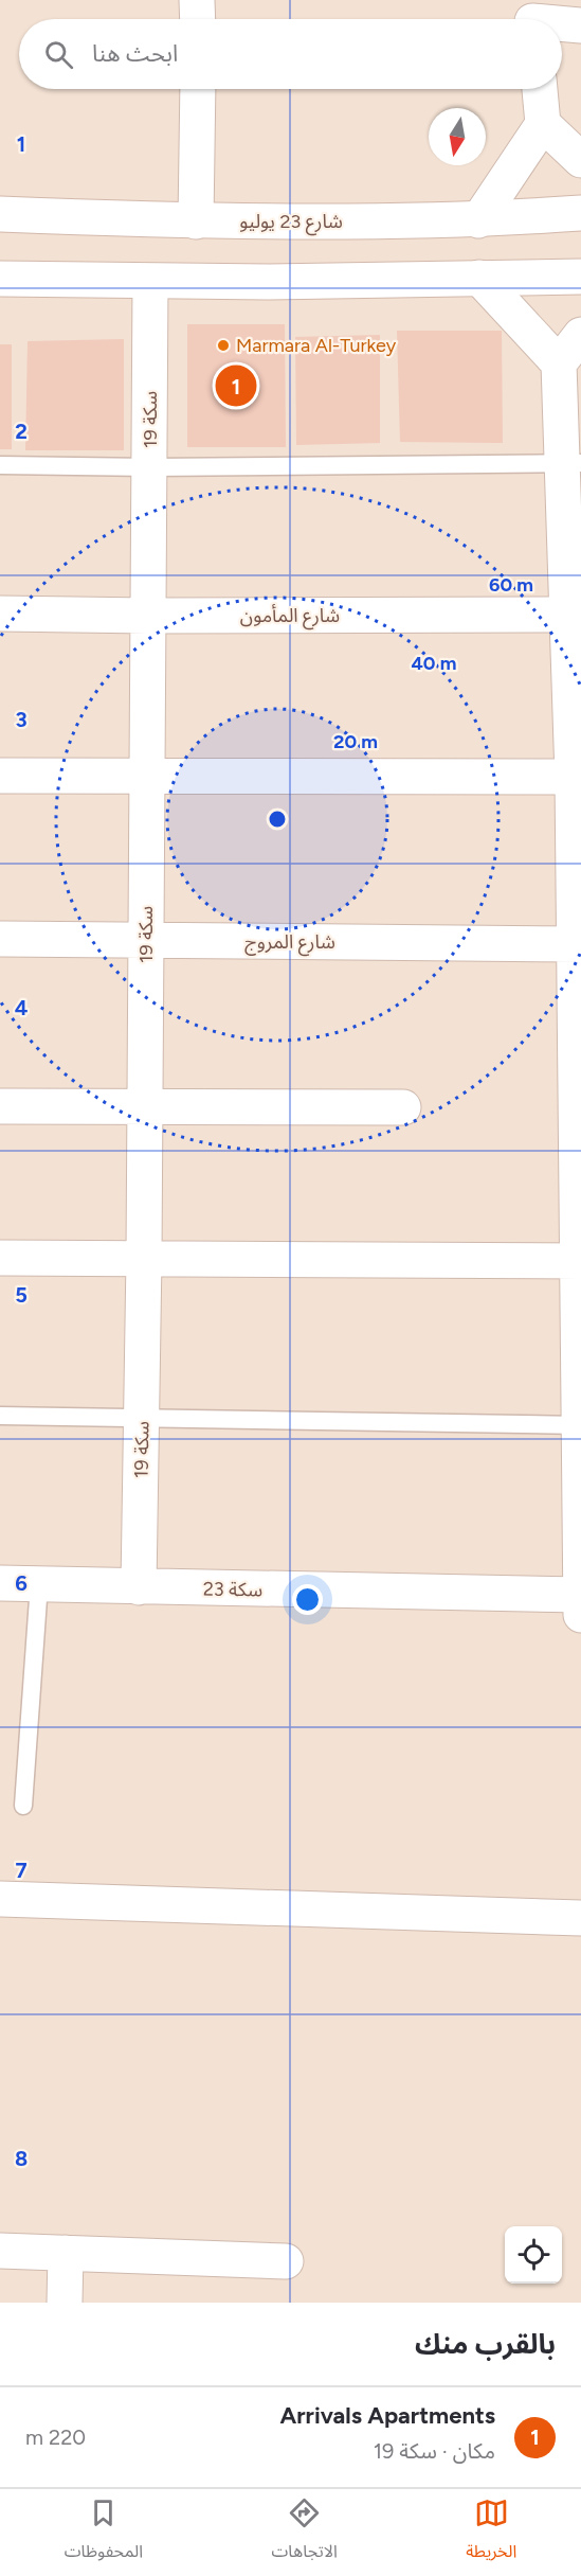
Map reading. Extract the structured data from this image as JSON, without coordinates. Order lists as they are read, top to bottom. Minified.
{"streets":{"street":["شارع 23 يوليو","سكة 19","شارع المأمون","شارع المروج","23 سكة"]},"crossings":[["سكة 19","شارع المأمون"],["سكة 19","شارع المروج"],["سكة 19","23 سكة"]],"places":["Marmara Al-Turkey"],"north":"bottom","page":{"search":"ابحث هنا","pins":"1","heading":"بالقرب منك","list":[{"mark":"1","name":"Arrivals Apartments","note":"مكان · سكة 19","value":"220 m"}],"nav":["الخريطة","الاتجاهات","المحفوظات"]},"grid":{"rows":["1","2","3","4","5","6","7","8"]},"rings":["60 m","40 m","20 m"]}
